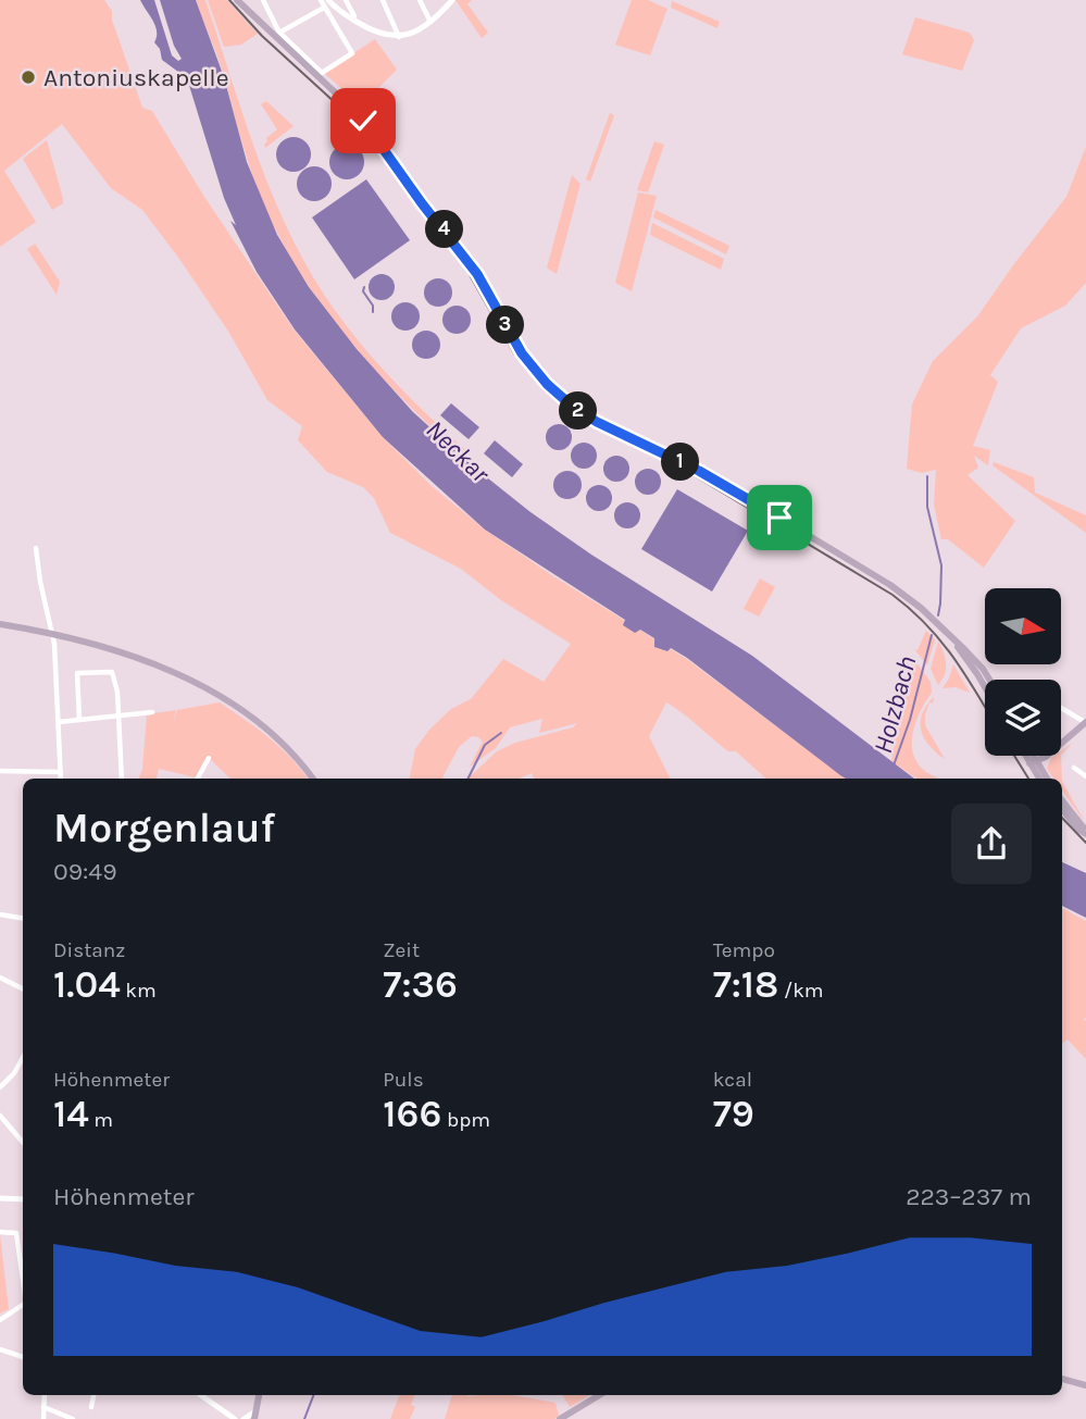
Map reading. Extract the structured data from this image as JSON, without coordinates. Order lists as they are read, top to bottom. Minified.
{"water":["Neckar","Holzbach"],"places":["Antoniuskapelle"],"north":"right","page":{"pins":["4","3","2","1"],"heading":["Morgenlauf","09:49"],"stats":[["Distanz","1.04 km"],["Zeit","7:36"],["Tempo","7:18 /km"],["Höhenmeter","14 m"],["Puls","166 bpm"],["kcal","79"]],"chart":["Höhenmeter","223–237 m"]}}
